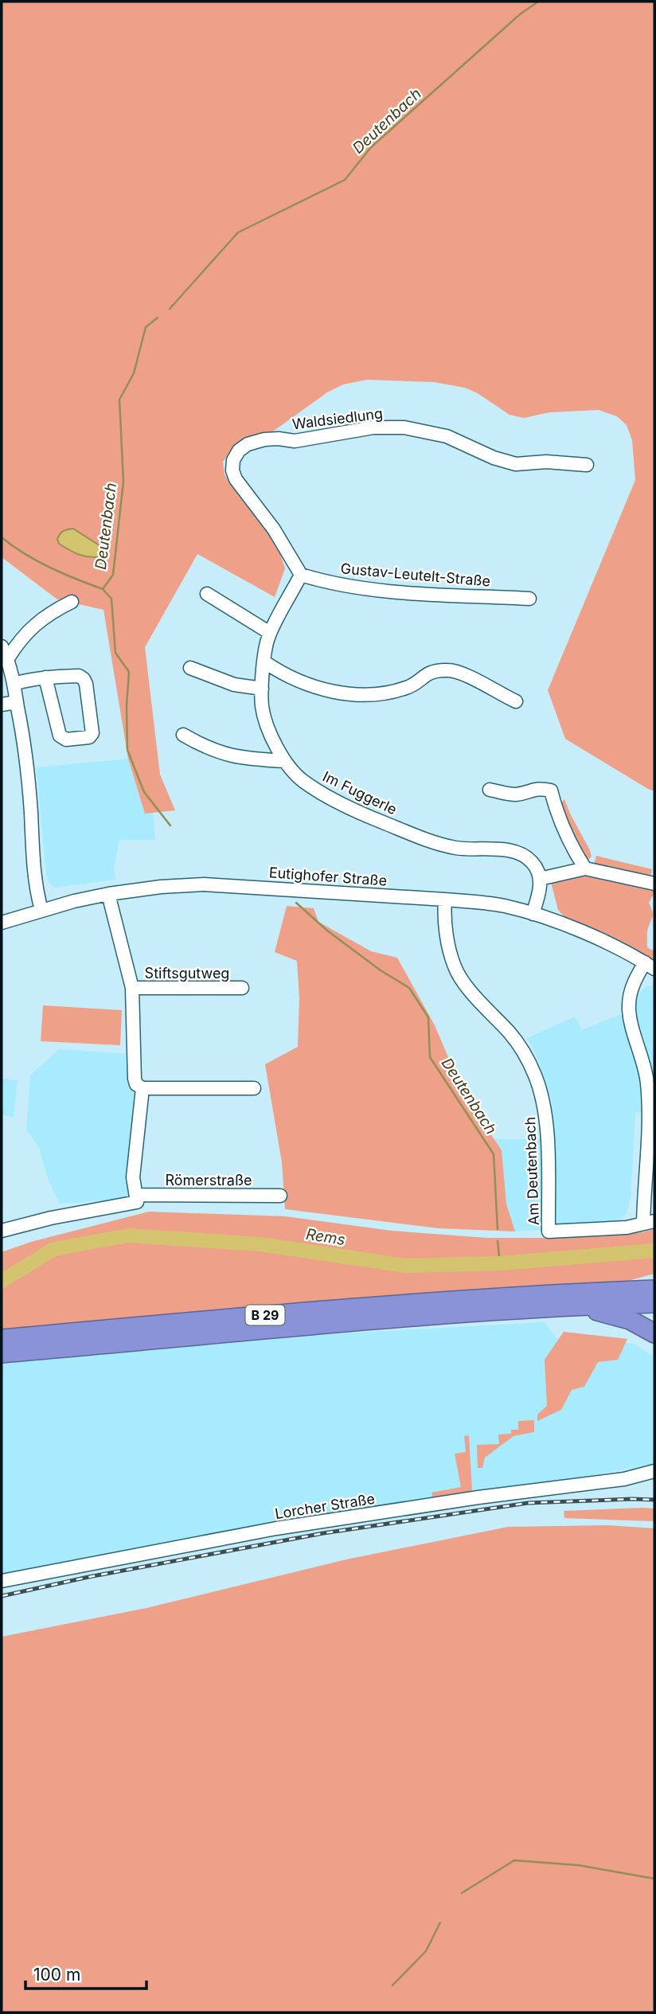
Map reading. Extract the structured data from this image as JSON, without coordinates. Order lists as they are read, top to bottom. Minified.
{"streets":{"highway":["B 29"],"street":["Waldsiedlung","Gustav-Leutelt-Straße","Im Fuggerle","Eutighofer Straße","Stiftsgutweg","Am Deutenbach","Römerstraße","Lorcher Straße"]},"crossings":[["Waldsiedlung","Gustav-Leutelt-Straße"],["Waldsiedlung","Im Fuggerle"],["Gustav-Leutelt-Straße","Im Fuggerle"],["Eutighofer Straße","Stiftsgutweg"],["Eutighofer Straße","Am Deutenbach"]],"water":["Deutenbach","Rems"],"scale_bar":"100 m"}
